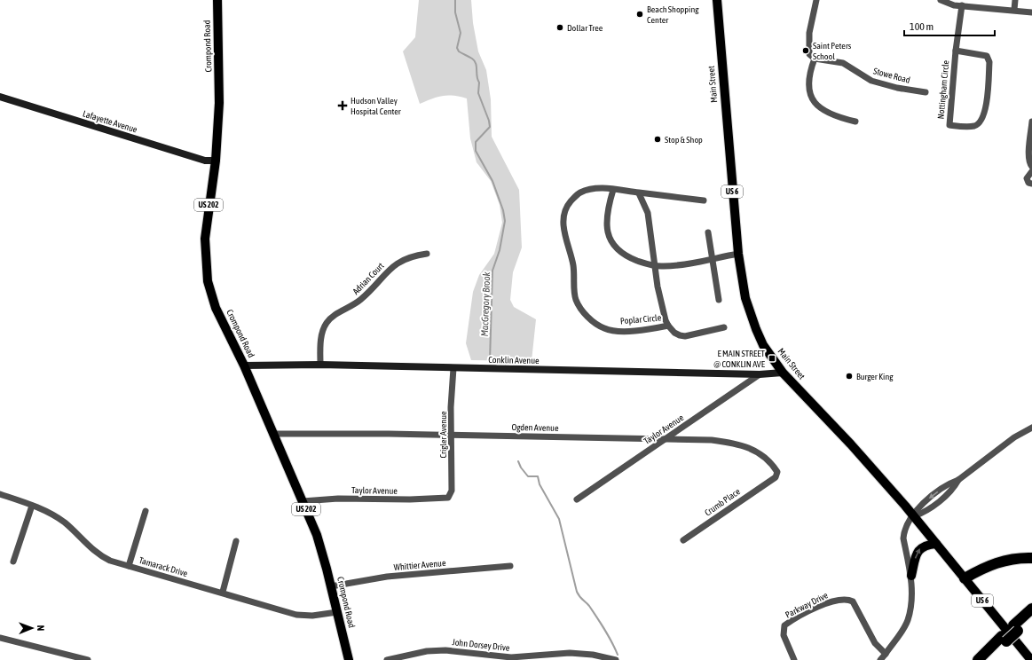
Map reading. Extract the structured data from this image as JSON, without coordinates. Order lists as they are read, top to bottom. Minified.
{"streets":{"main road":["Crompond Road","Main Street","US 6","US 202"],"street":["Stowe Road","Nottingham Circle","Lafayette Avenue","Adrian Court","Poplar Circle","Conklin Avenue","Ogden Avenue","Taylor Avenue","Crigler Avenue","Crumb Place","Whittier Avenue","Tamarack Drive","Parkway Drive","John Dorsey Drive"]},"crossings":[["Crompond Road","Lafayette Avenue"],["Crompond Road","Conklin Avenue"],["Crompond Road","Ogden Avenue"],["Crompond Road","Taylor Avenue"],["Crompond Road","Whittier Avenue"],["Crompond Road","Tamarack Drive"],["Main Street","Conklin Avenue"],["Adrian Court","Conklin Avenue"],["Conklin Avenue","Taylor Avenue"],["Conklin Avenue","Crigler Avenue"],["Ogden Avenue","Taylor Avenue"],["Ogden Avenue","Crigler Avenue"],["Ogden Avenue","Crumb Place"],["Taylor Avenue","Crigler Avenue"]],"water":["MacGregory Brook"],"places":{"other":["Beach Shopping Center","Dollar Tree","Saint Peters School","Stop & Shop","Burger King"],"health":["Hudson Valley Hospital Center"],"transit":["E MAIN STREET @ CONKLIN AVE"]},"scale_bar":"100 m","north":"right"}
